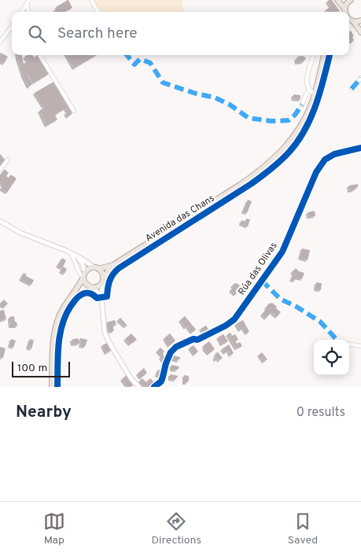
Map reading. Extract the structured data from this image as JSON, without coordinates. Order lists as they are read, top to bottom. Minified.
{"streets":{"main road":["Avenida das Chans"],"street":["Rúa das Olivas"]},"scale_bar":"100 m","page":{"search":"Search here","scale":"100 m","heading":["Nearby","0 results"],"nav":["Map","Directions","Saved"]}}
